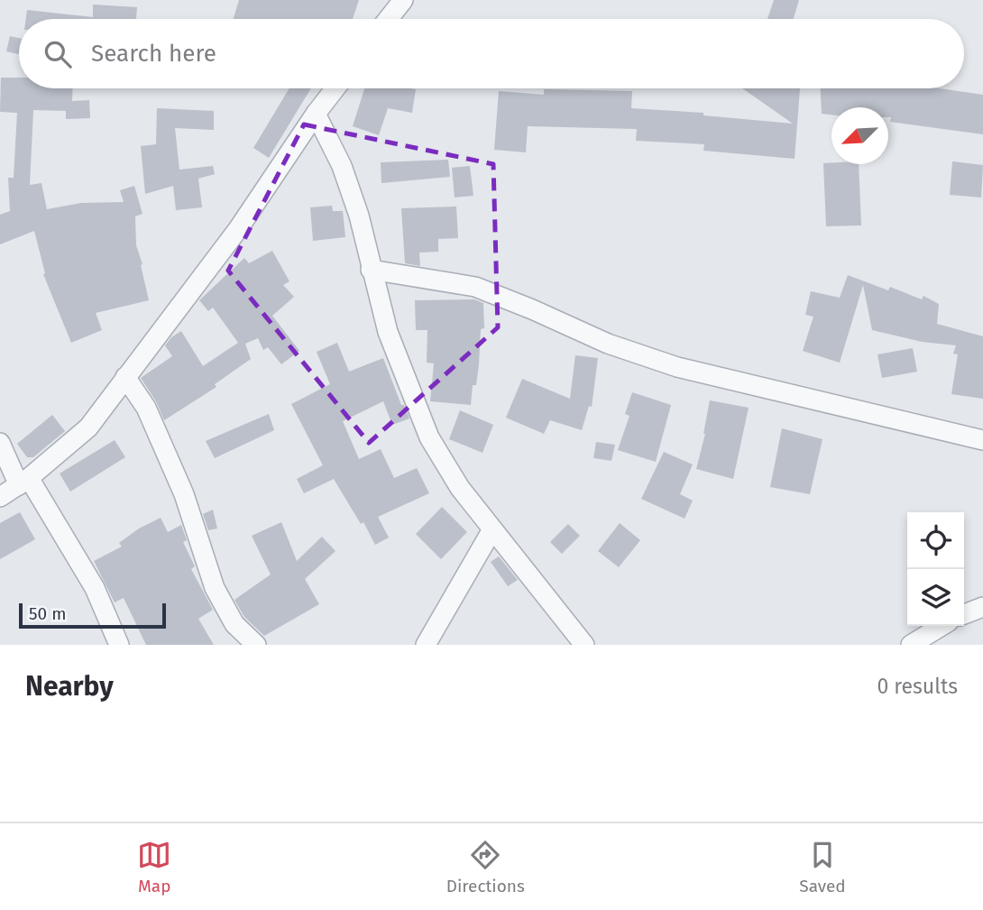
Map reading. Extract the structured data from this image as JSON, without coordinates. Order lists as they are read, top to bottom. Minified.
{"scale_bar":"50 m","north":"bottom left","page":{"search":"Search here","scale":"50 m","heading":["Nearby","0 results"],"nav":["Map","Directions","Saved"]}}
